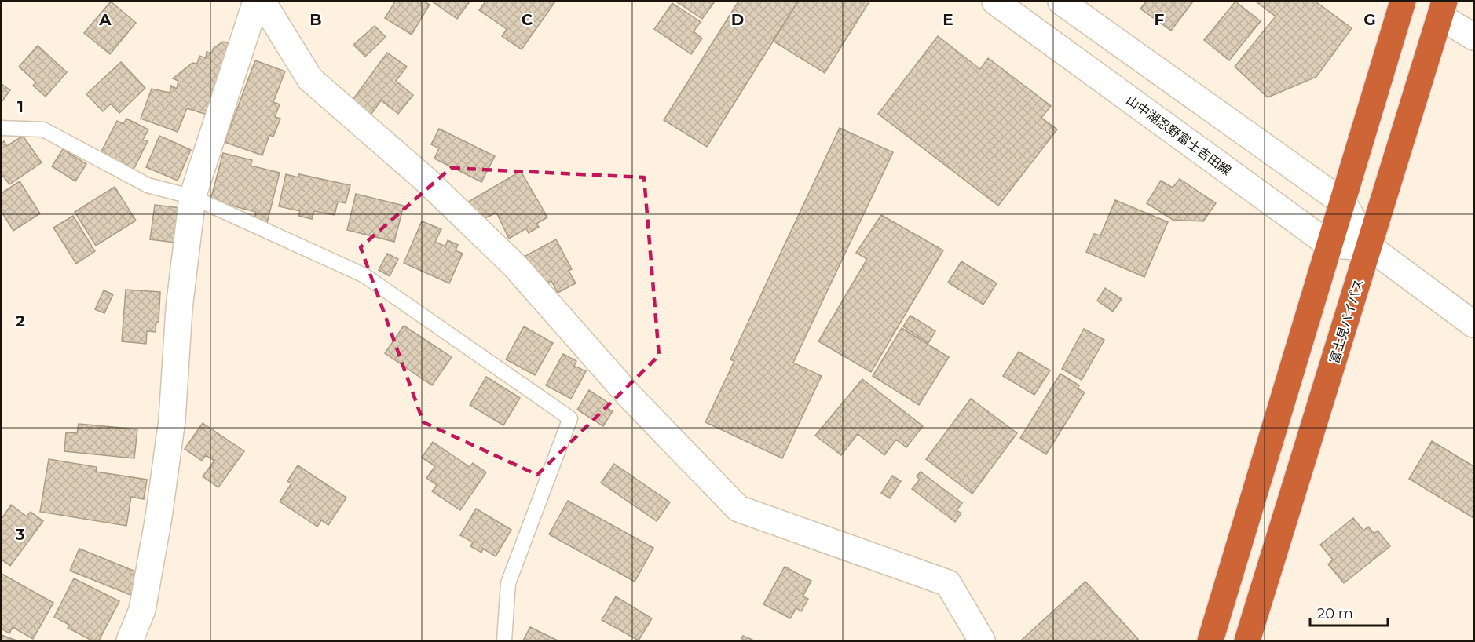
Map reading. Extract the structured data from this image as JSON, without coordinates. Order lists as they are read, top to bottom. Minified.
{"streets":{"highway":["富士見バイパス"],"street":["山中湖忍野富士吉田線"]},"scale_bar":"20 m","grid":{"columns":["A","B","C","D","E","F","G"],"rows":["1","2","3"]}}
